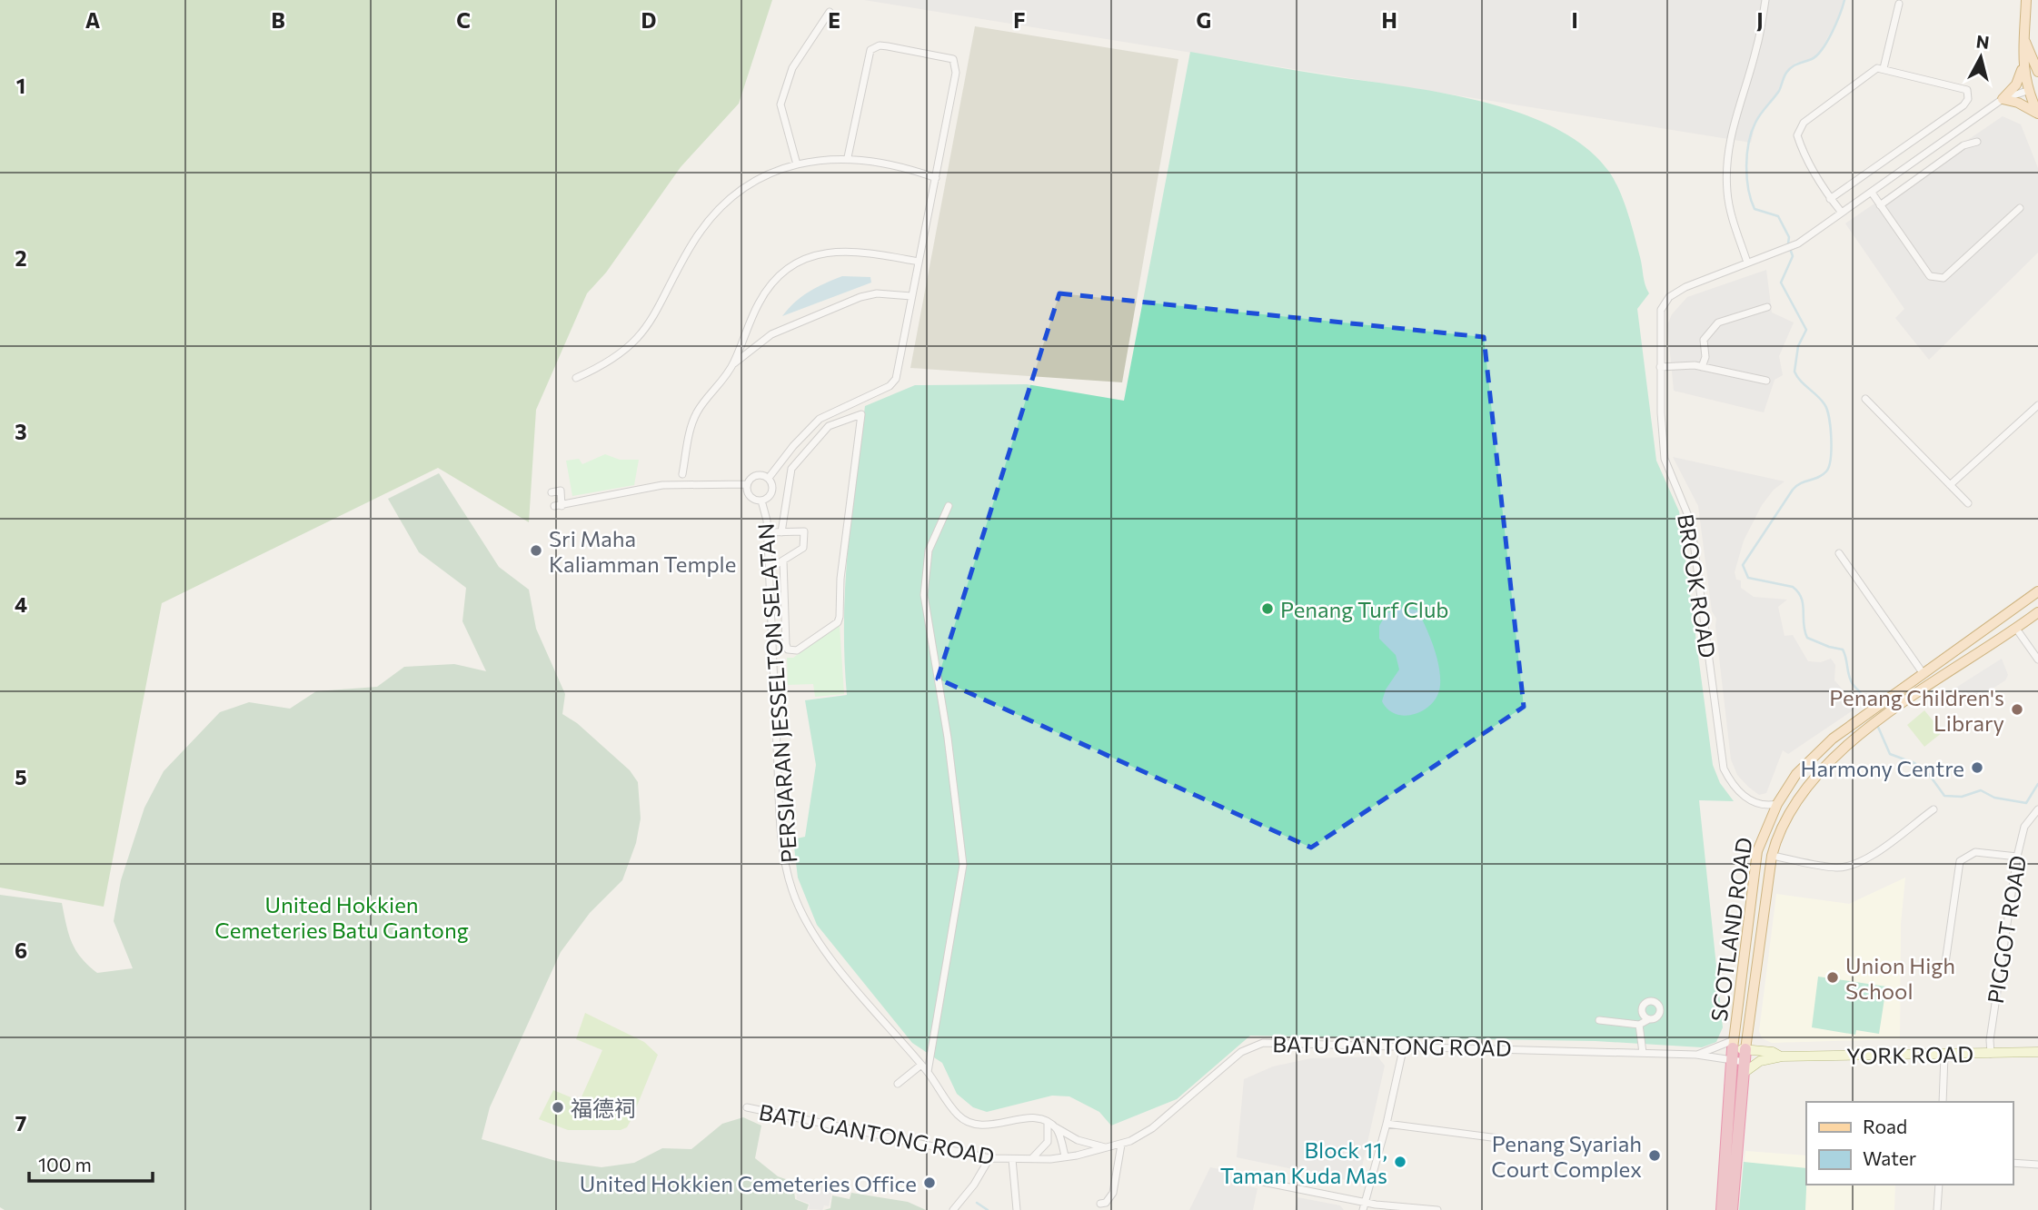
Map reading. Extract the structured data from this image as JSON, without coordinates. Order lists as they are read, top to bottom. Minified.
{"streets":{"highway":["SCOTLAND ROAD"],"street":["BROOK ROAD","PERSIARAN JESSELTON SELATAN","PIGGOT ROAD","BATU GANTONG ROAD","YORK ROAD"]},"crossings":[["BROOK ROAD","SCOTLAND ROAD"],["SCOTLAND ROAD","BATU GANTONG ROAD"],["SCOTLAND ROAD","YORK ROAD"],["PIGGOT ROAD","YORK ROAD"],["BATU GANTONG ROAD","YORK ROAD"]],"parks":["United Hokkien Cemeteries Batu Gantong"],"places":["Sri Maha Kaliamman Temple","Penang Turf Club","Penang Children's Library","Harmony Centre","Union High School","福德祠","Penang Syariah Court Complex","Block 11, Taman Kuda Mas","United Hokkien Cemeteries Office"],"legend":["Road","Water"],"scale_bar":"100 m","north":"top","grid":{"columns":["A","B","C","D","E","F","G","H","I","J"],"rows":["1","2","3","4","5","6","7"]}}
